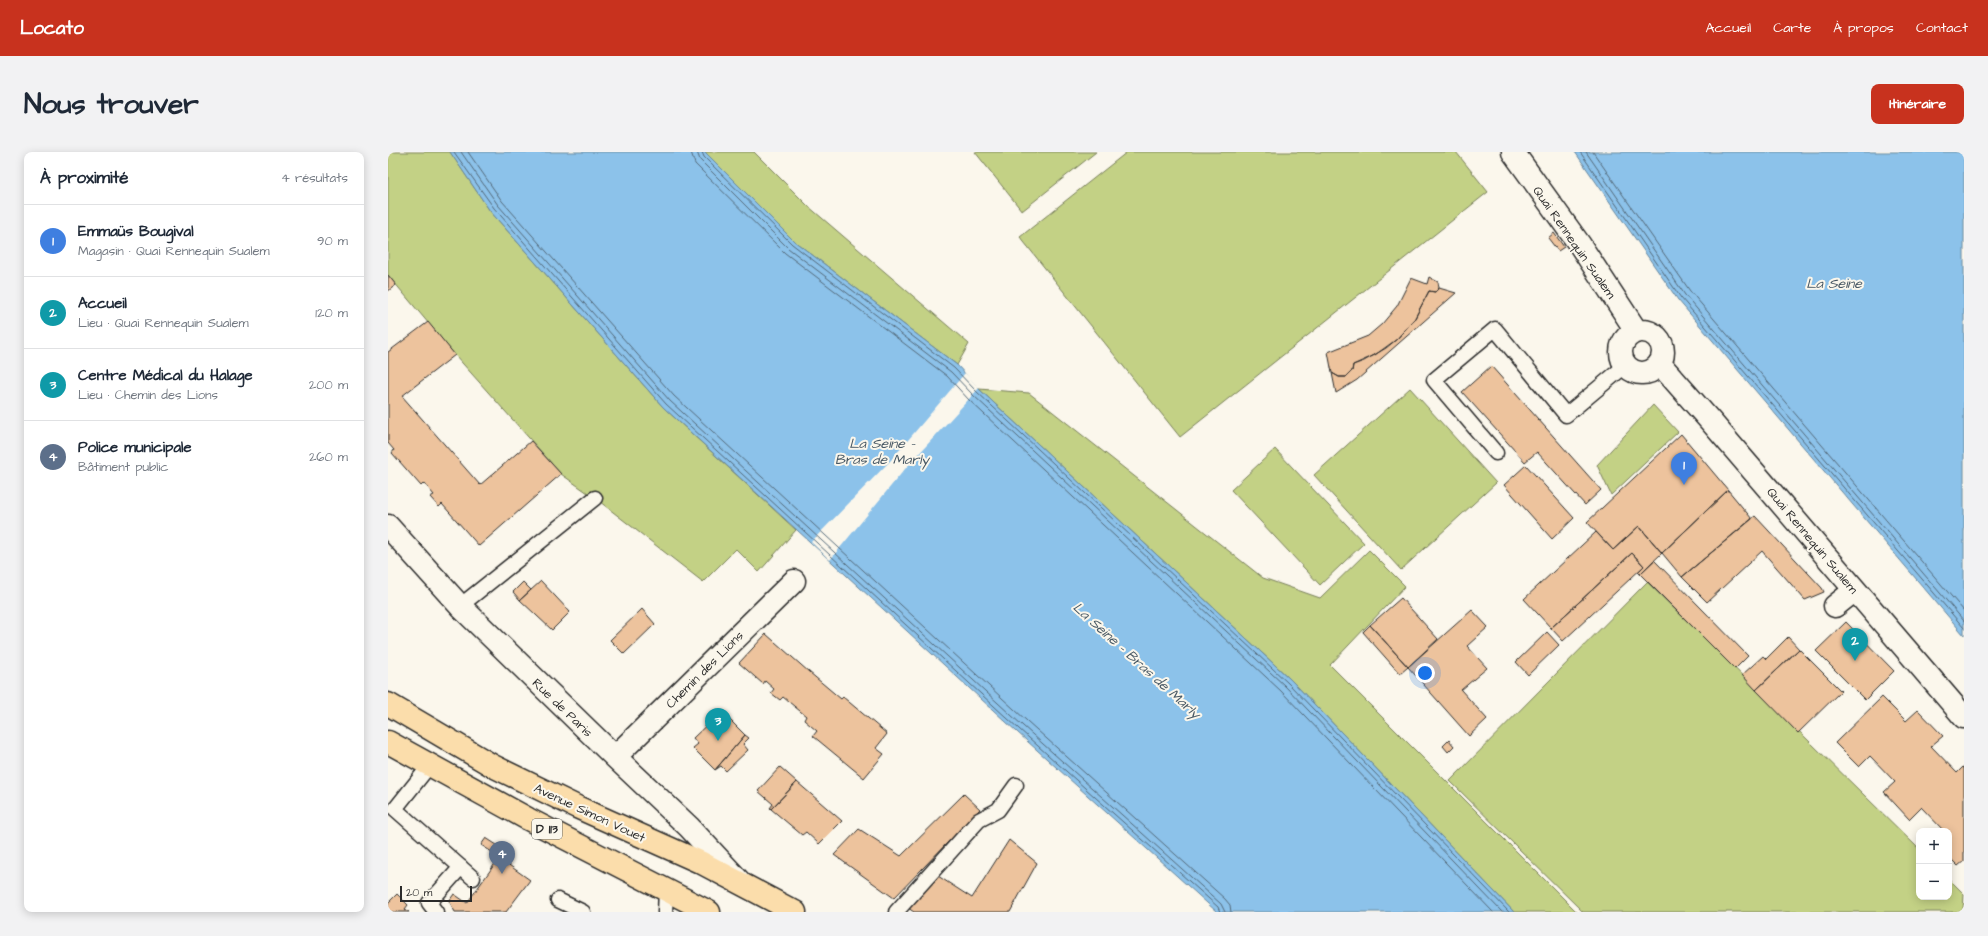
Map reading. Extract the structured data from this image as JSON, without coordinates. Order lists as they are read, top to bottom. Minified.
{"streets":{"main road":["Avenue Simon Vouet","D 113"],"street":["Quai Rennequin Sualem","Chemin des Lions","Rue de Paris"]},"crossings":[["Chemin des Lions","Rue de Paris"],["Rue de Paris","Avenue Simon Vouet"],["Avenue Simon Vouet","D 113"]],"water":["La Seine","La Seine - Bras de Marly"],"scale_bar":"20 m","page":{"header":"Locato","nav":["Accueil","Carte","À propos","Contact"],"buttons":"Itinéraire","title":"Nous trouver","heading":["À proximité","4 résultats"],"list":[{"mark":"1","name":"Emmaüs Bougival","note":"Magasin · Quai Rennequin Sualem","value":"90 m"},{"mark":"2","name":"Accueil","note":"Lieu · Quai Rennequin Sualem","value":"120 m"},{"mark":"3","name":"Centre Médical du Halage","note":"Lieu · Chemin des Lions","value":"200 m"},{"mark":"4","name":"Police municipale","note":"Bâtiment public","value":"260 m"}],"pins":["1","2","3","4"],"map_buttons":["+","−"],"scale":"20 m"}}
